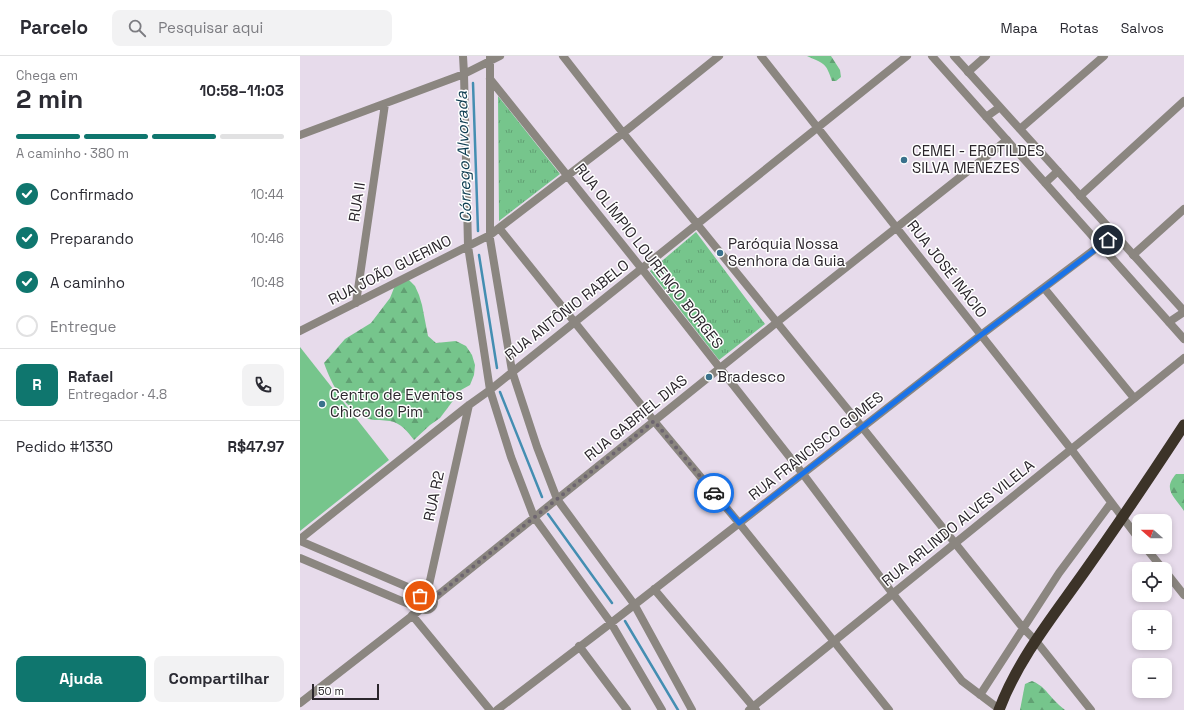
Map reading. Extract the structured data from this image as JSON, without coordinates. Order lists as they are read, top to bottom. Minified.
{"streets":{"street":["RUA II","RUA OLÍMPIO LOURENÇO BORGES","RUA JOSÉ INÁCIO","RUA JOÃO GUERINO","RUA ANTÔNIO RABELO","RUA GABRIEL DIAS","RUA FRANCISCO GOMES","RUA R2","RUA ARLINDO ALVES VILELA"]},"crossings":[["RUA II","RUA JOÃO GUERINO"],["RUA OLÍMPIO LOURENÇO BORGES","RUA JOÃO GUERINO"],["RUA OLÍMPIO LOURENÇO BORGES","RUA ANTÔNIO RABELO"],["RUA OLÍMPIO LOURENÇO BORGES","RUA GABRIEL DIAS"],["RUA OLÍMPIO LOURENÇO BORGES","RUA FRANCISCO GOMES"],["RUA OLÍMPIO LOURENÇO BORGES","RUA ARLINDO ALVES VILELA"],["RUA JOSÉ INÁCIO","RUA ANTÔNIO RABELO"],["RUA JOSÉ INÁCIO","RUA GABRIEL DIAS"],["RUA JOSÉ INÁCIO","RUA FRANCISCO GOMES"],["RUA JOSÉ INÁCIO","RUA ARLINDO ALVES VILELA"],["RUA ANTÔNIO RABELO","RUA R2"],["RUA GABRIEL DIAS","RUA R2"]],"water":["Córrego Alvorada"],"places":["CEMEI - EROTILDES SILVA MENEZES","Paróquia Nossa Senhora da Guia","Bradesco","Centro de Eventos Chico do Pim"],"scale_bar":"50 m","north":"left","page":{"header":"Parcelo","search":"Pesquisar aqui","nav":["Mapa","Rotas","Salvos"],"heading":["2 min","Chega em","10:58–11:03"],"panel":["Rafael","Entregador · 4.8","Pedido #1330","R$47.97"],"bar":"A caminho · 380 m","list":[["Confirmado","10:44"],["Preparando","10:46"],["A caminho","10:48"],"Entregue"],"round":"R","map_buttons":["+","−"],"buttons":["Ajuda","Compartilhar"],"scale":"50 m"}}
